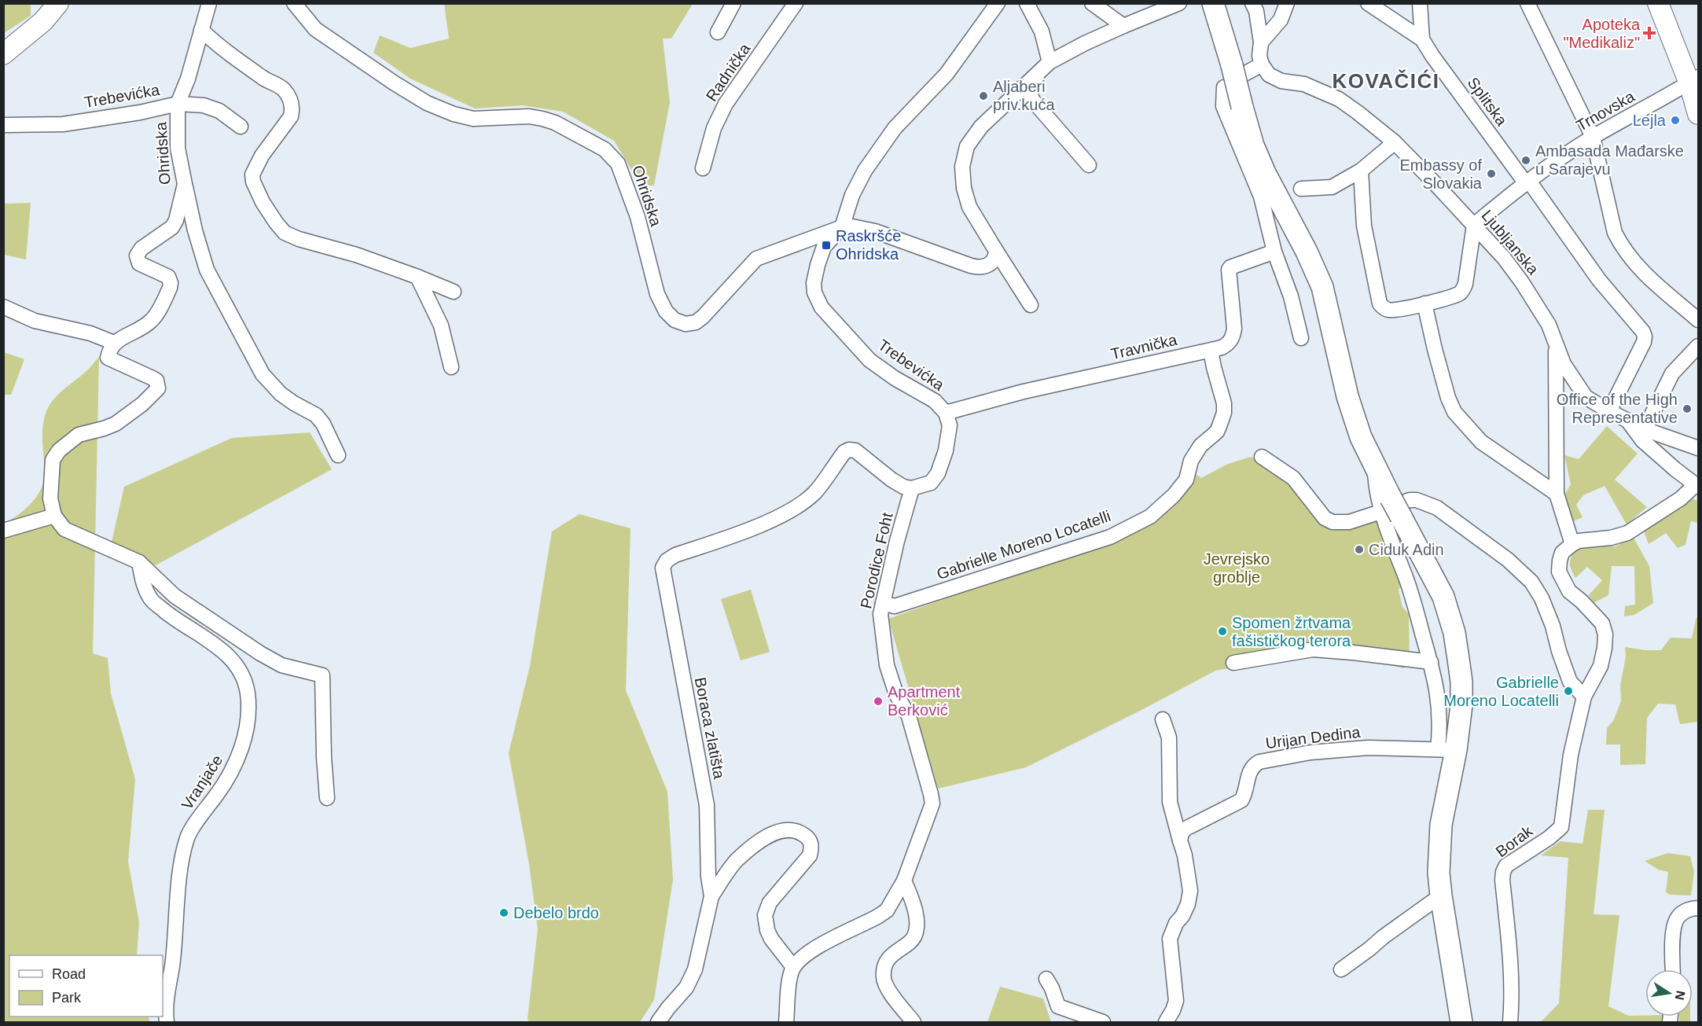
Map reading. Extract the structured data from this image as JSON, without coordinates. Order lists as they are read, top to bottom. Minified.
{"streets":{"street":["Radnička","Trebevićka","Splitska","Trnovska","Ohridska","Ljubljanska","Travnička","Gabrielle Moreno Locatelli","Porodice Foht","Boraca zlatišta","Urijan Dedina","Vranjače","Borak"]},"crossings":[["Trebevićka","Ohridska"],["Trebevićka","Travnička"],["Trebevićka","Porodice Foht"],["Trebevićka","Boraca zlatišta"],["Splitska","Trnovska"],["Splitska","Ljubljanska"],["Trnovska","Ljubljanska"],["Travnička","Gabrielle Moreno Locatelli"],["Gabrielle Moreno Locatelli","Porodice Foht"],["Porodice Foht","Boraca zlatišta"]],"districts":["KOVAČIĆI"],"parks":["Jevrejsko groblje"],"places":{"health":["Apoteka \"Medikaliz\""],"other":["Aljaberi priv.kuća","Lejla","Ambasada Mađarske u Sarajevu","Embassy of Slovakia","Office of the High Representative","Ciduk Adin","Spomen žrtvama fašističkog terora","Gabrielle Moreno Locatelli","Apartment Berković","Debelo brdo"],"transit":["Raskršće Ohridska"]},"legend":["Road","Park"],"north":"right"}
